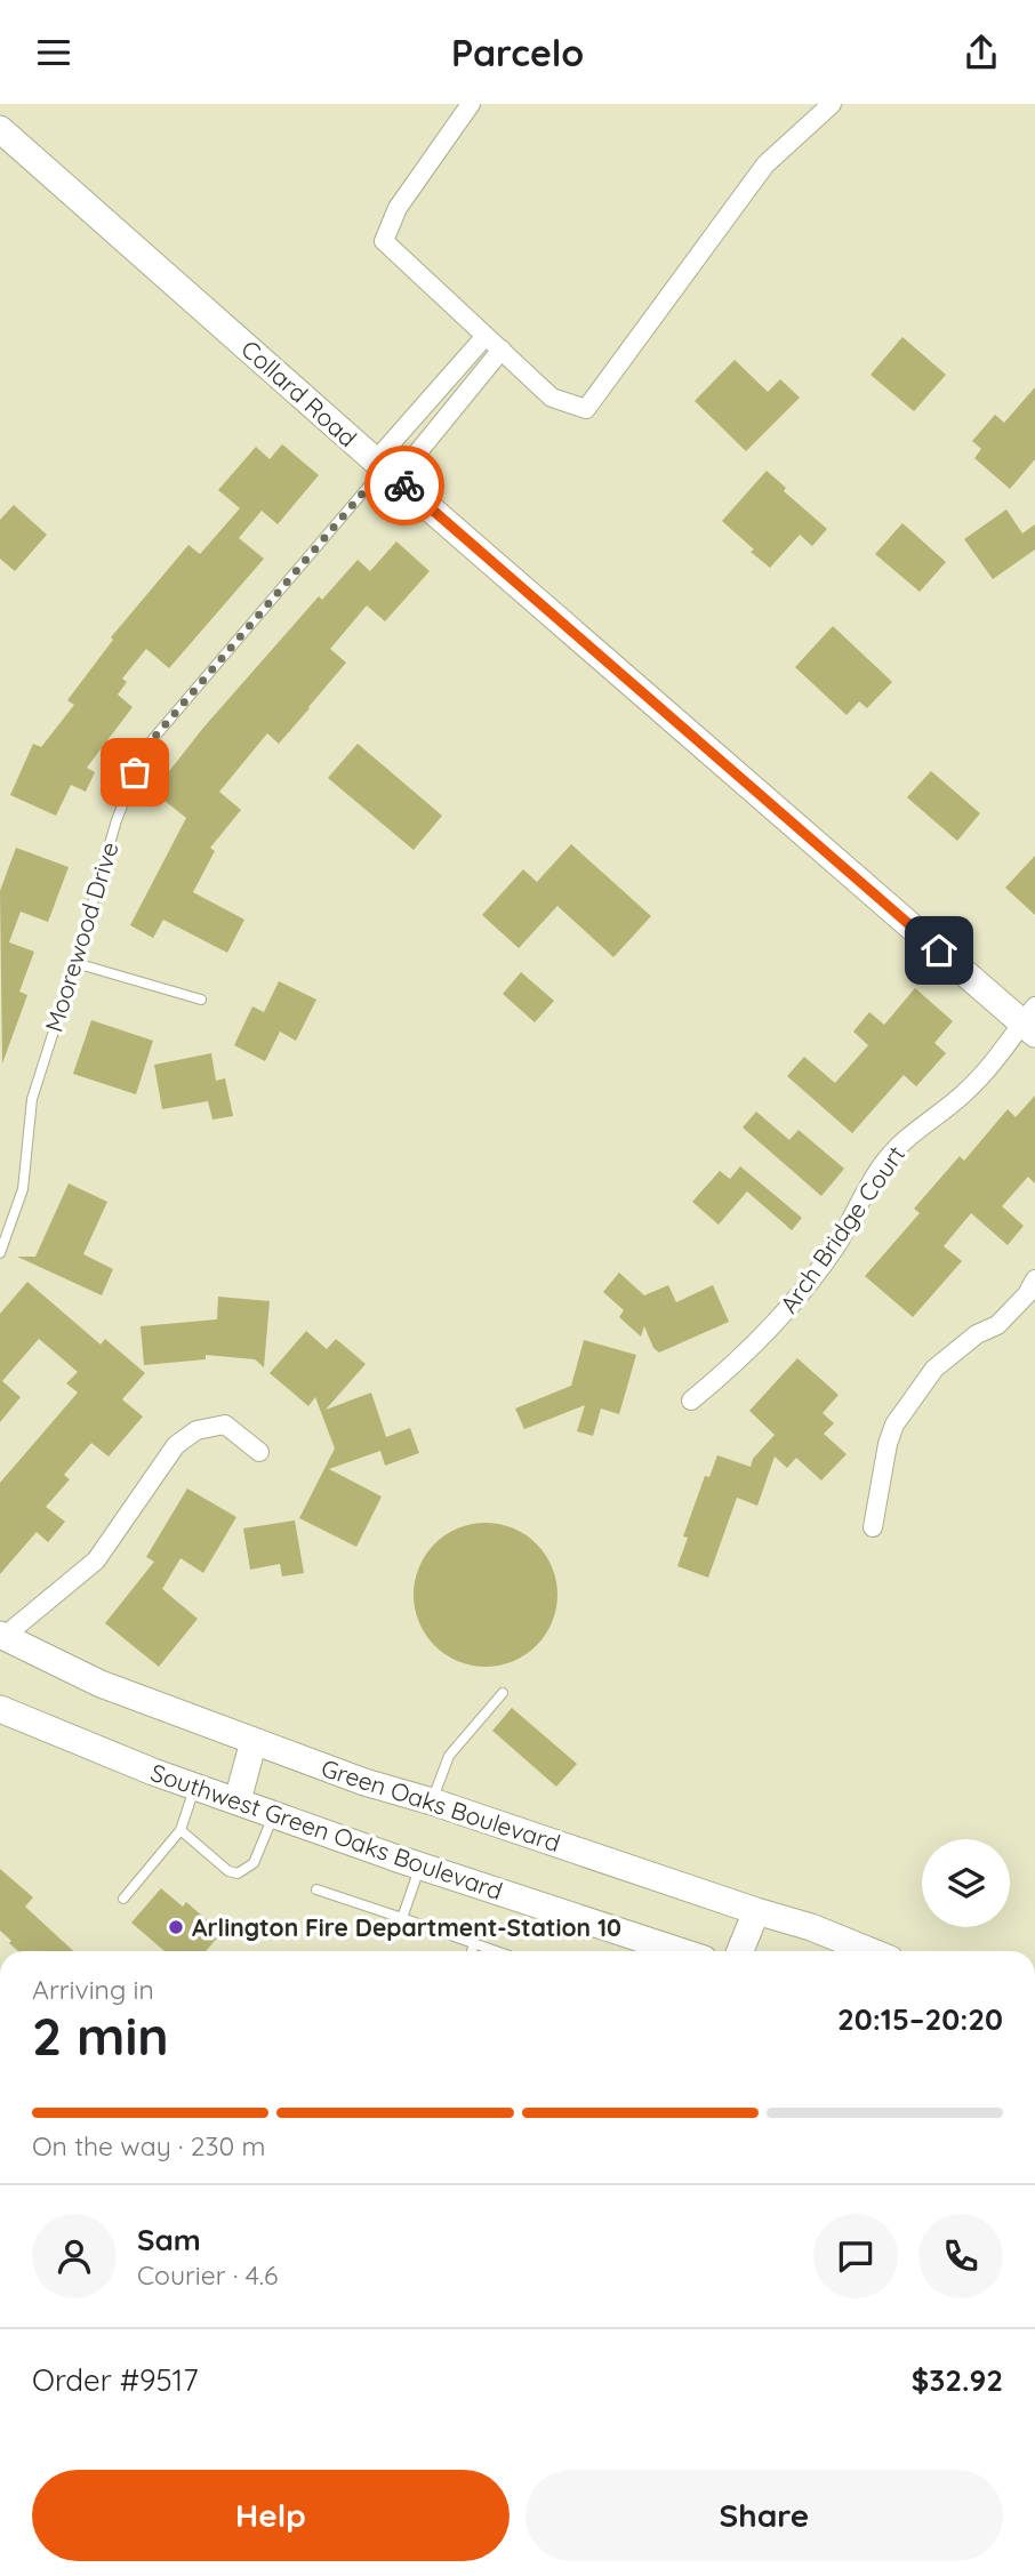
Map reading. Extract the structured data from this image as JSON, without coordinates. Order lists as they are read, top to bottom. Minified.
{"streets":{"main road":["Collard Road","Green Oaks Boulevard","Southwest Green Oaks Boulevard"],"street":["Arch Bridge Court"],"lane":["Moorewood Drive"]},"crossings":[["Collard Road","Moorewood Drive"],["Collard Road","Arch Bridge Court"]],"places":["Arlington Fire Department-Station 10"],"page":{"header":"Parcelo","heading":["2 min","Arriving in","20:15–20:20"],"panel":["Sam","Courier · 4.6","Order #9517","$32.92"],"bar":"On the way · 230 m","buttons":["Help","Share"]}}
